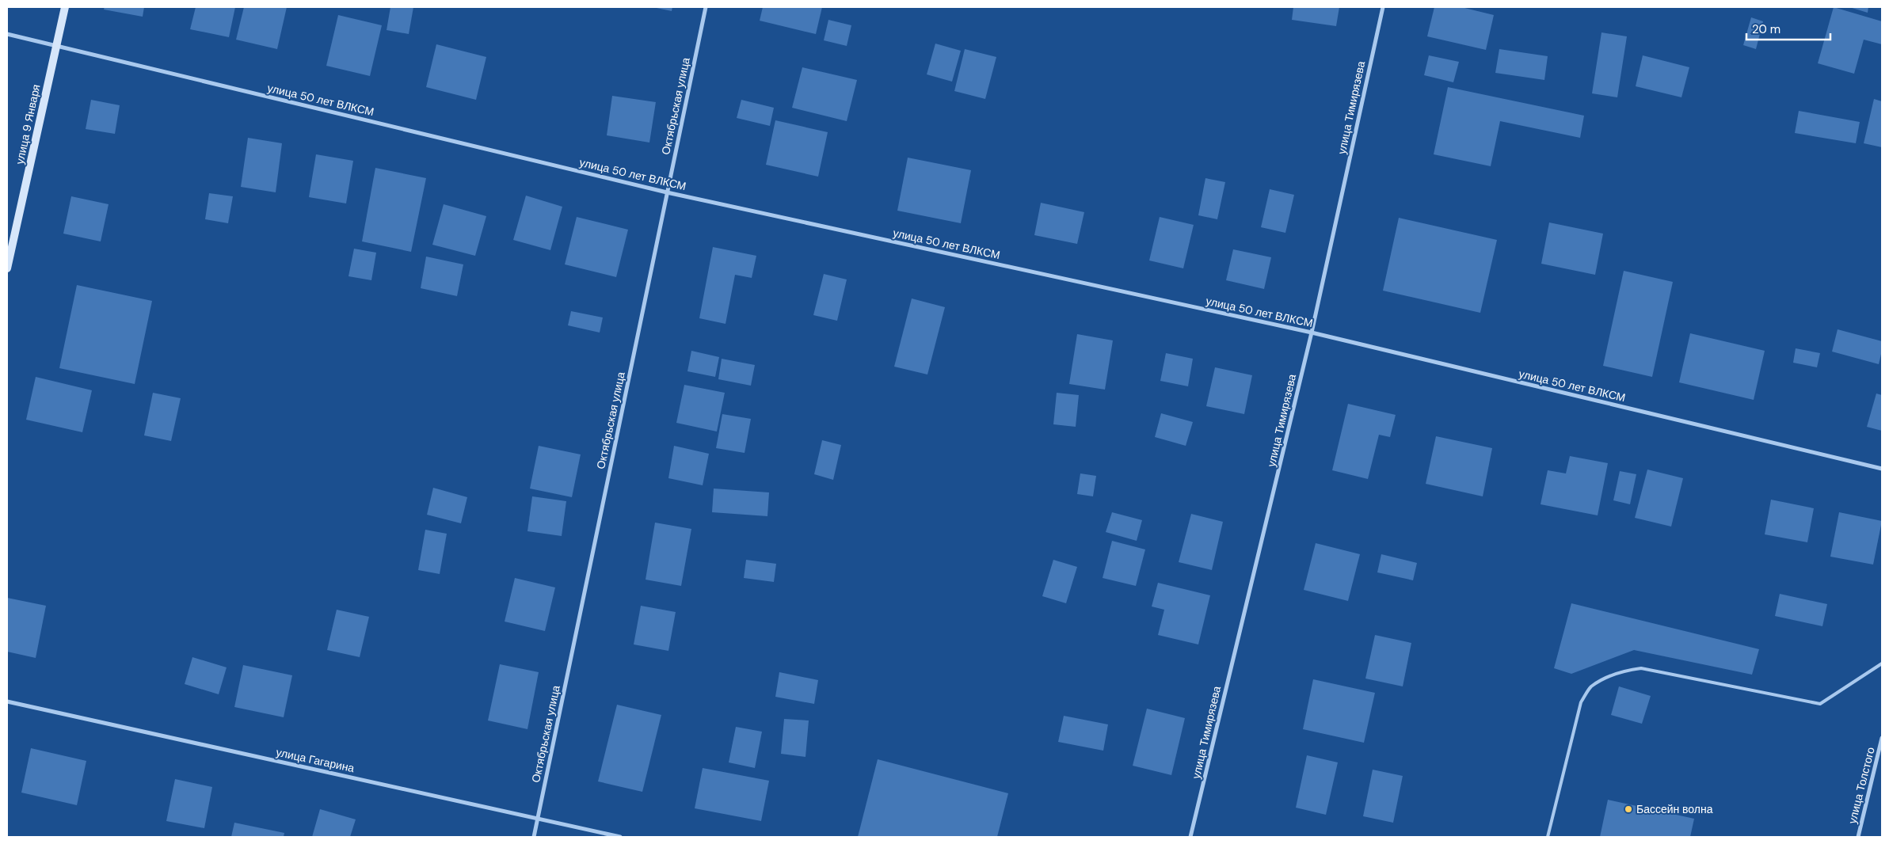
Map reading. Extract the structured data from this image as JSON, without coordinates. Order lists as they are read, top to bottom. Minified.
{"streets":{"main road":["улица 9 Января"],"street":["улица 50 лет ВЛКСМ","Октябрьская улица","улица Тимирязева","улица Гагарина","улица Толстого"]},"crossings":[["улица 50 лет ВЛКСМ","Октябрьская улица"],["улица 50 лет ВЛКСМ","улица Тимирязева"],["улица 50 лет ВЛКСМ","улица 9 Января"],["Октябрьская улица","улица Гагарина"]],"places":["Бассейн волна"],"scale_bar":"20 m"}
